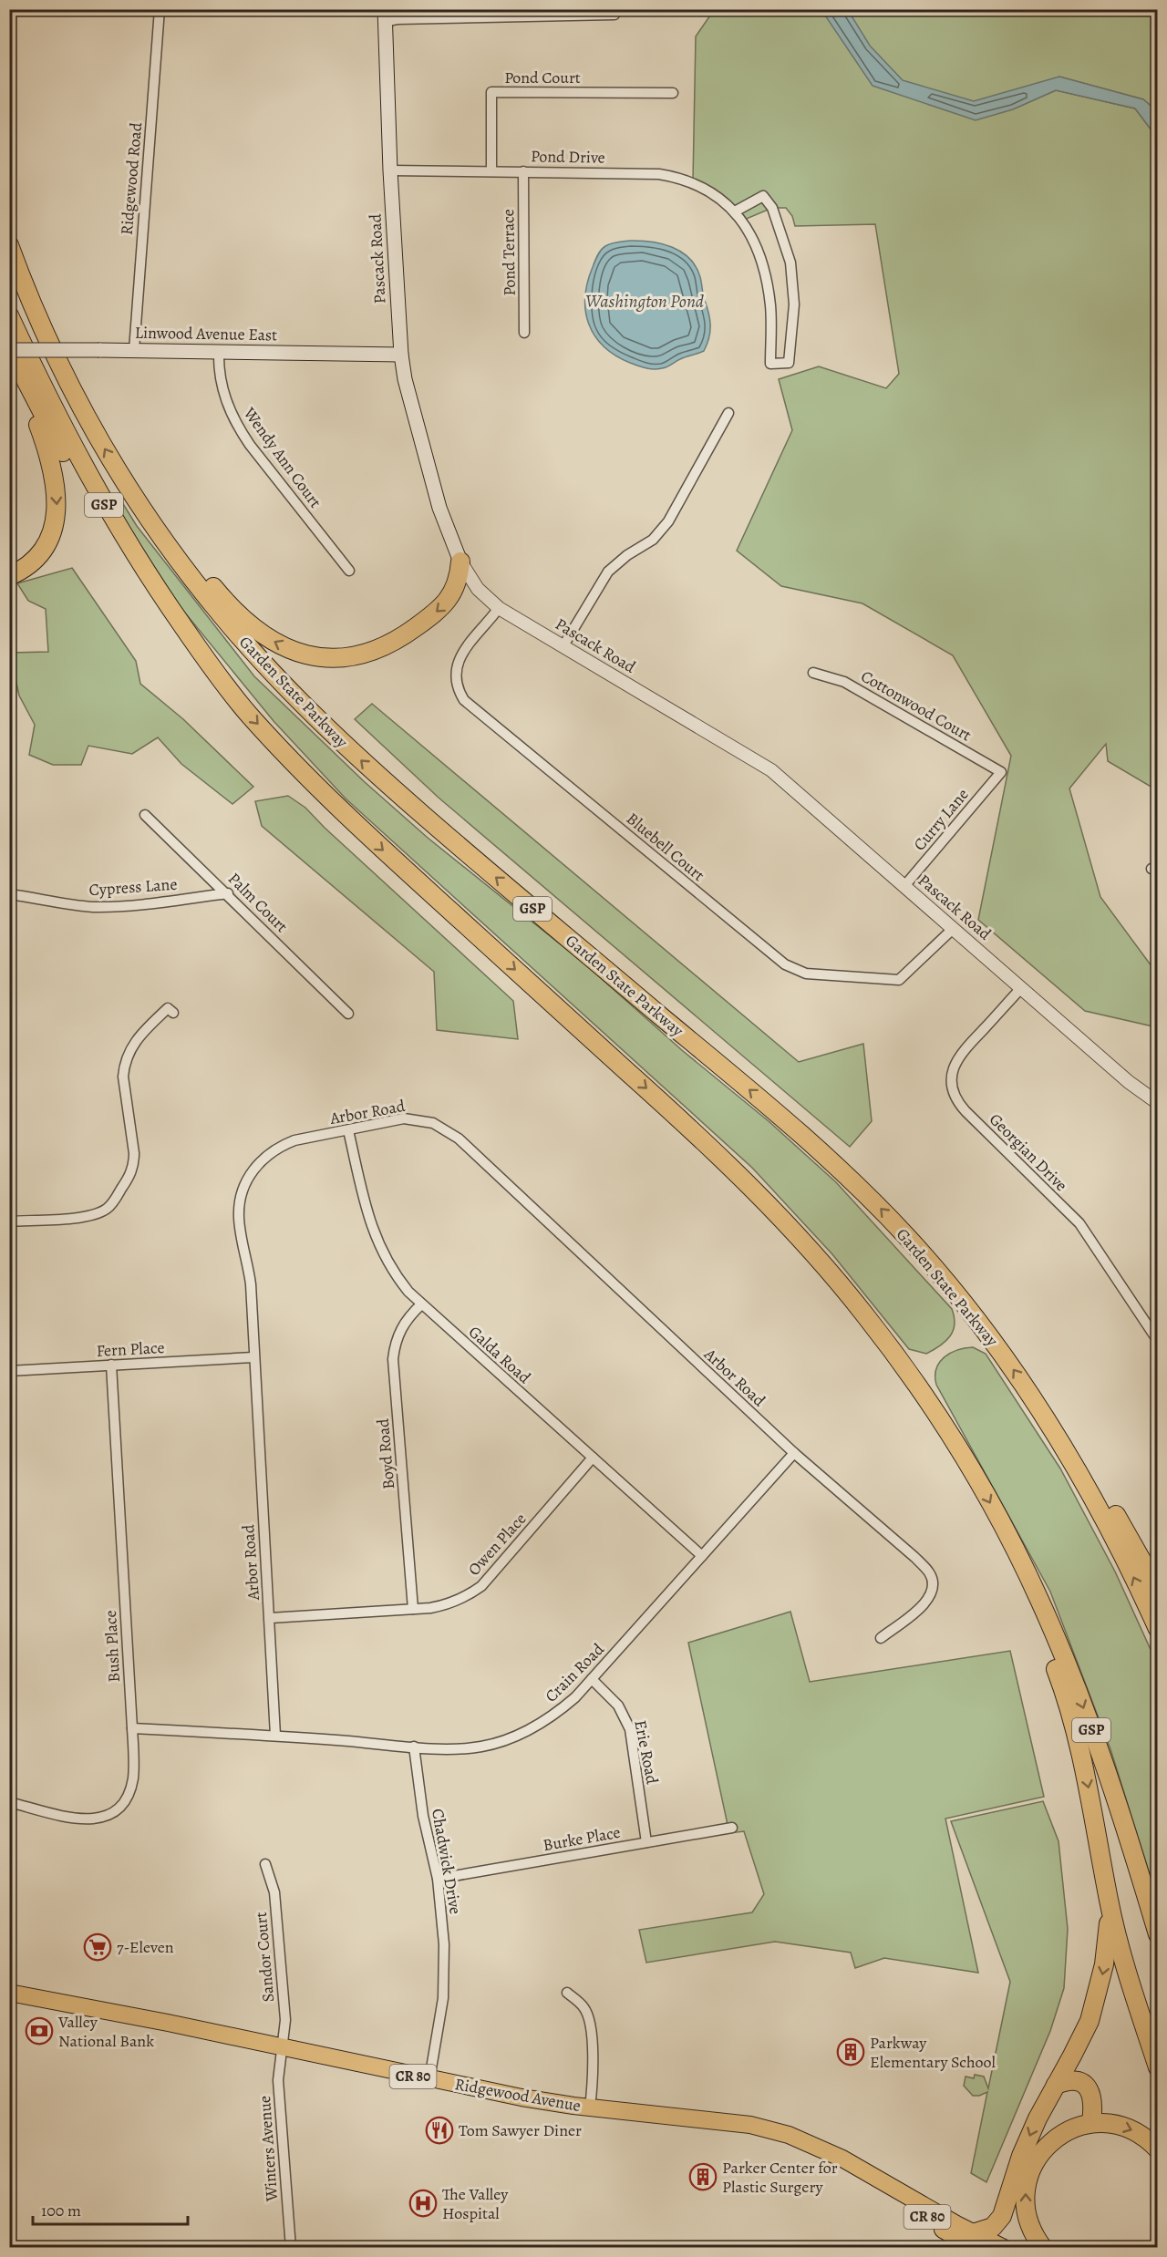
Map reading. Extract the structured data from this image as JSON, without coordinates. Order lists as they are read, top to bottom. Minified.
{"streets":{"highway":["GSP","Garden State Parkway"],"main road":["Pascack Road","Linwood Avenue East","CR 80","Ridgewood Avenue"],"street":["Pond Court","Pond Drive","Ridgewood Road","Pond Terrace","Wendy Ann Court","Cottonwood Court","Curry Lane","Bluebell Court","Cypress Lane","Palm Court","Arbor Road","Georgian Drive","Fern Place","Galda Road","Boyd Road","Owen Place","Bush Place","Crain Road","Erie Road","Burke Place","Chadwick Drive","Sandor Court","Winters Avenue"]},"crossings":[["Pond Court","Pond Drive"],["Pond Drive","Pond Terrace"],["Pond Drive","Pascack Road"],["Ridgewood Road","Linwood Avenue East"],["Pascack Road","Linwood Avenue East"],["Pascack Road","Curry Lane"],["Pascack Road","Bluebell Court"],["Pascack Road","Georgian Drive"],["Linwood Avenue East","Wendy Ann Court"],["Linwood Avenue East","GSP"],["Cottonwood Court","Curry Lane"],["Cypress Lane","Palm Court"],["Arbor Road","Fern Place"],["Arbor Road","Galda Road"],["Arbor Road","Owen Place"],["Arbor Road","Crain Road"],["Fern Place","Bush Place"],["Galda Road","Boyd Road"],["Galda Road","Owen Place"],["Galda Road","Crain Road"],["Boyd Road","Owen Place"],["Bush Place","Crain Road"],["Crain Road","Erie Road"],["Crain Road","Chadwick Drive"],["Erie Road","Burke Place"],["Burke Place","Chadwick Drive"],["Chadwick Drive","Ridgewood Avenue"],["Sandor Court","Ridgewood Avenue"],["Sandor Court","Winters Avenue"],["Ridgewood Avenue","Winters Avenue"]],"water":["Washington Pond"],"places":{"supermarket":["7-Eleven"],"bank":["Valley National Bank"],"building":["Parkway Elementary School","Parker Center for Plastic Surgery"],"restaurant":["Tom Sawyer Diner"],"hospital":["The Valley Hospital"]},"scale_bar":"100 m"}
